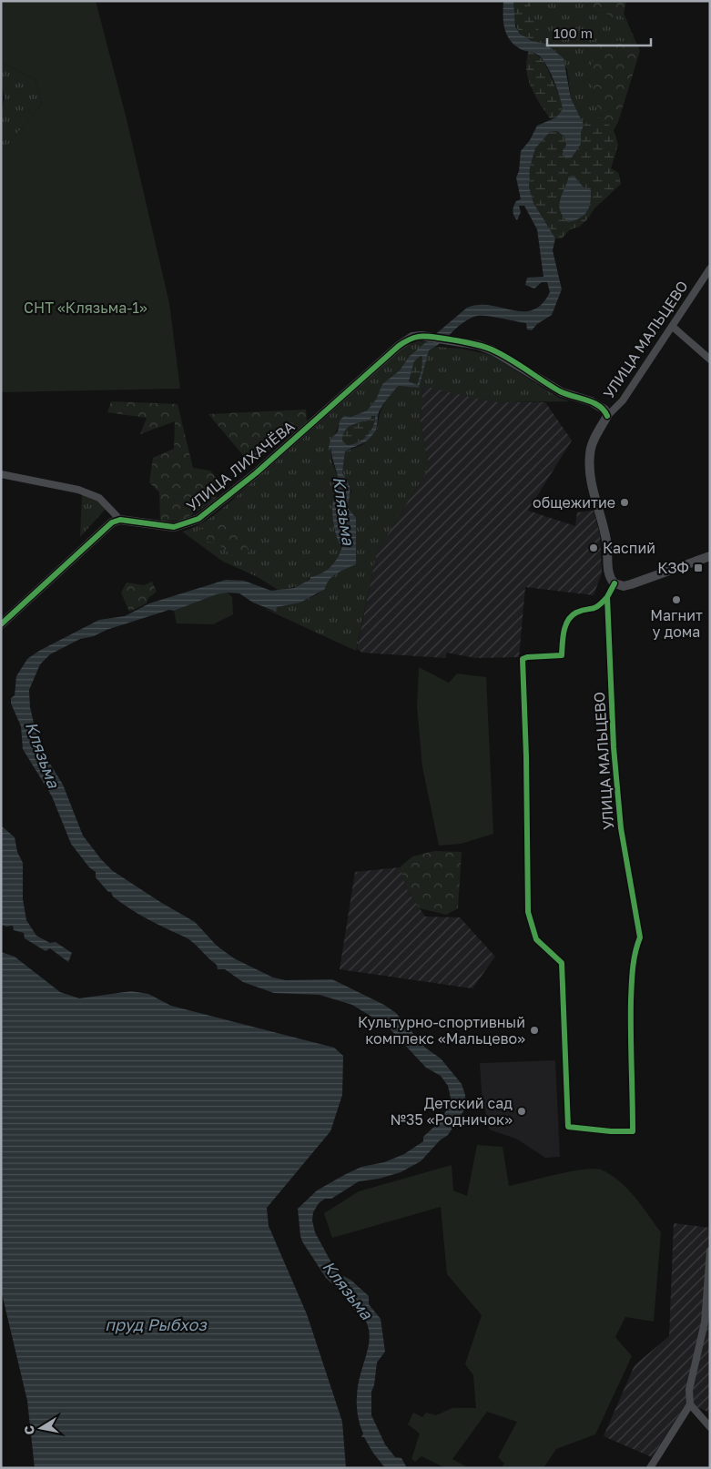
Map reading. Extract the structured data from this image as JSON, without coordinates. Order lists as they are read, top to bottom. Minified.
{"streets":{"street":["УЛИЦА МАЛЬЦЕВО","УЛИЦА ЛИХАЧЁВА"]},"crossings":[["УЛИЦА МАЛЬЦЕВО","УЛИЦА ЛИХАЧЁВА"]],"water":["Клязьма","пруд Рыбхоз"],"parks":["СНТ «Клязьма-1»"],"places":{"other":["общежитие","Каспий","Магнит у дома","Культурно-спортивный комплекс «Мальцево»","Детский сад №35 «Родничок»"],"transit":["КЗФ"]},"scale_bar":"100 m","north":"left"}
